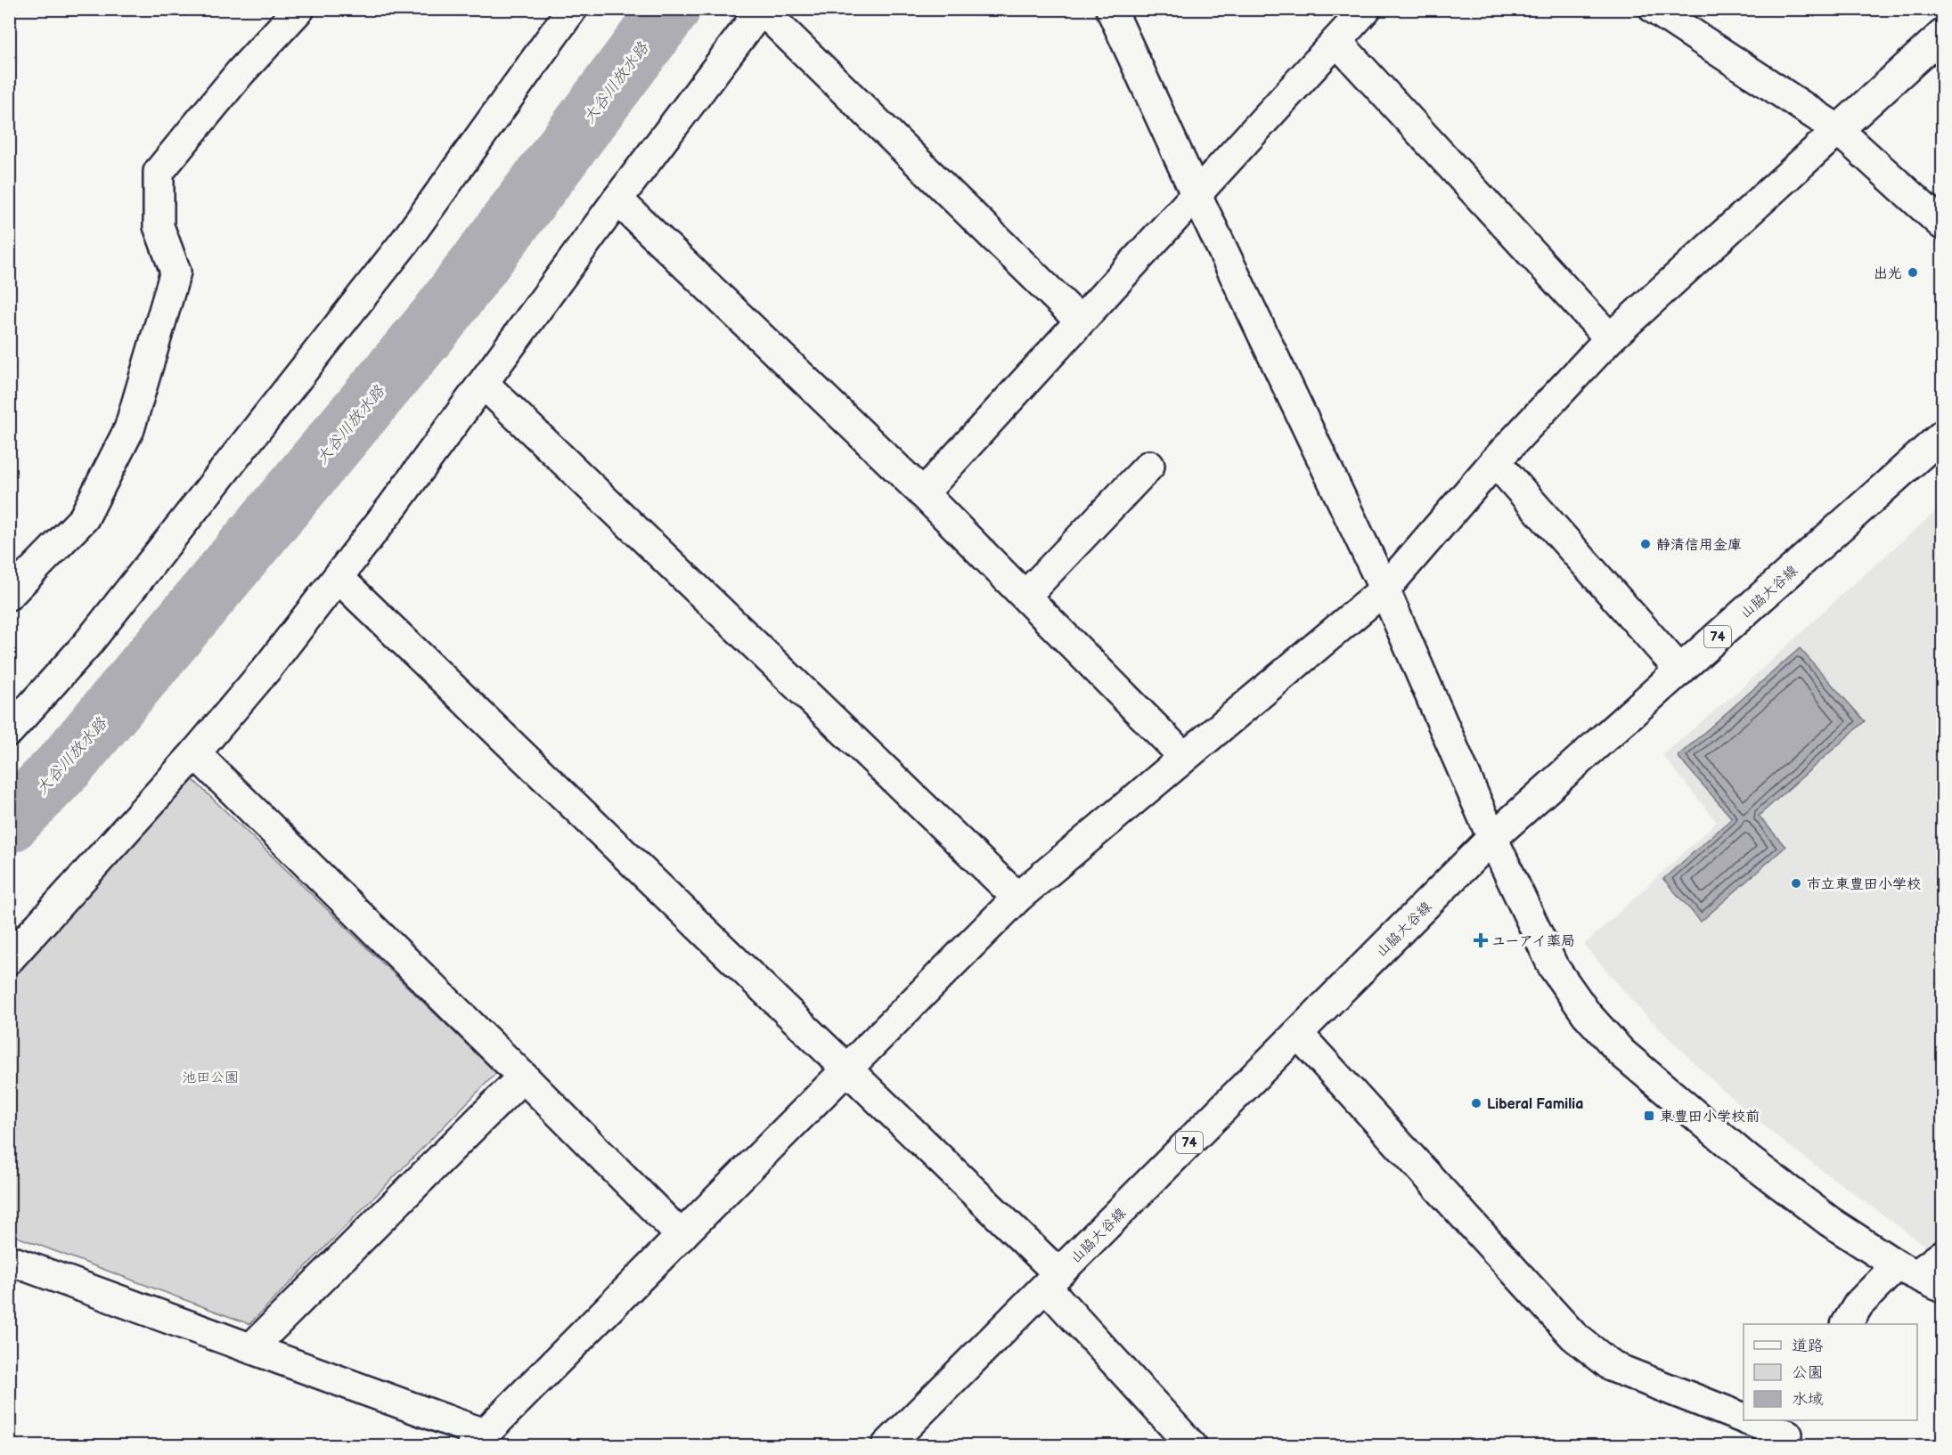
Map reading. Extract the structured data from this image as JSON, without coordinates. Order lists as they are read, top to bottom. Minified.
{"streets":{"street":["山脇大谷線","74"]},"water":["大谷川放水路"],"parks":["池田公園"],"places":{"other":["出光","静清信用金庫","市立東豊田小学校","Liberal Familia"],"health":["ユーアイ薬局"],"transit":["東豊田小学校前"]},"legend":["道路","公園","水域"]}
